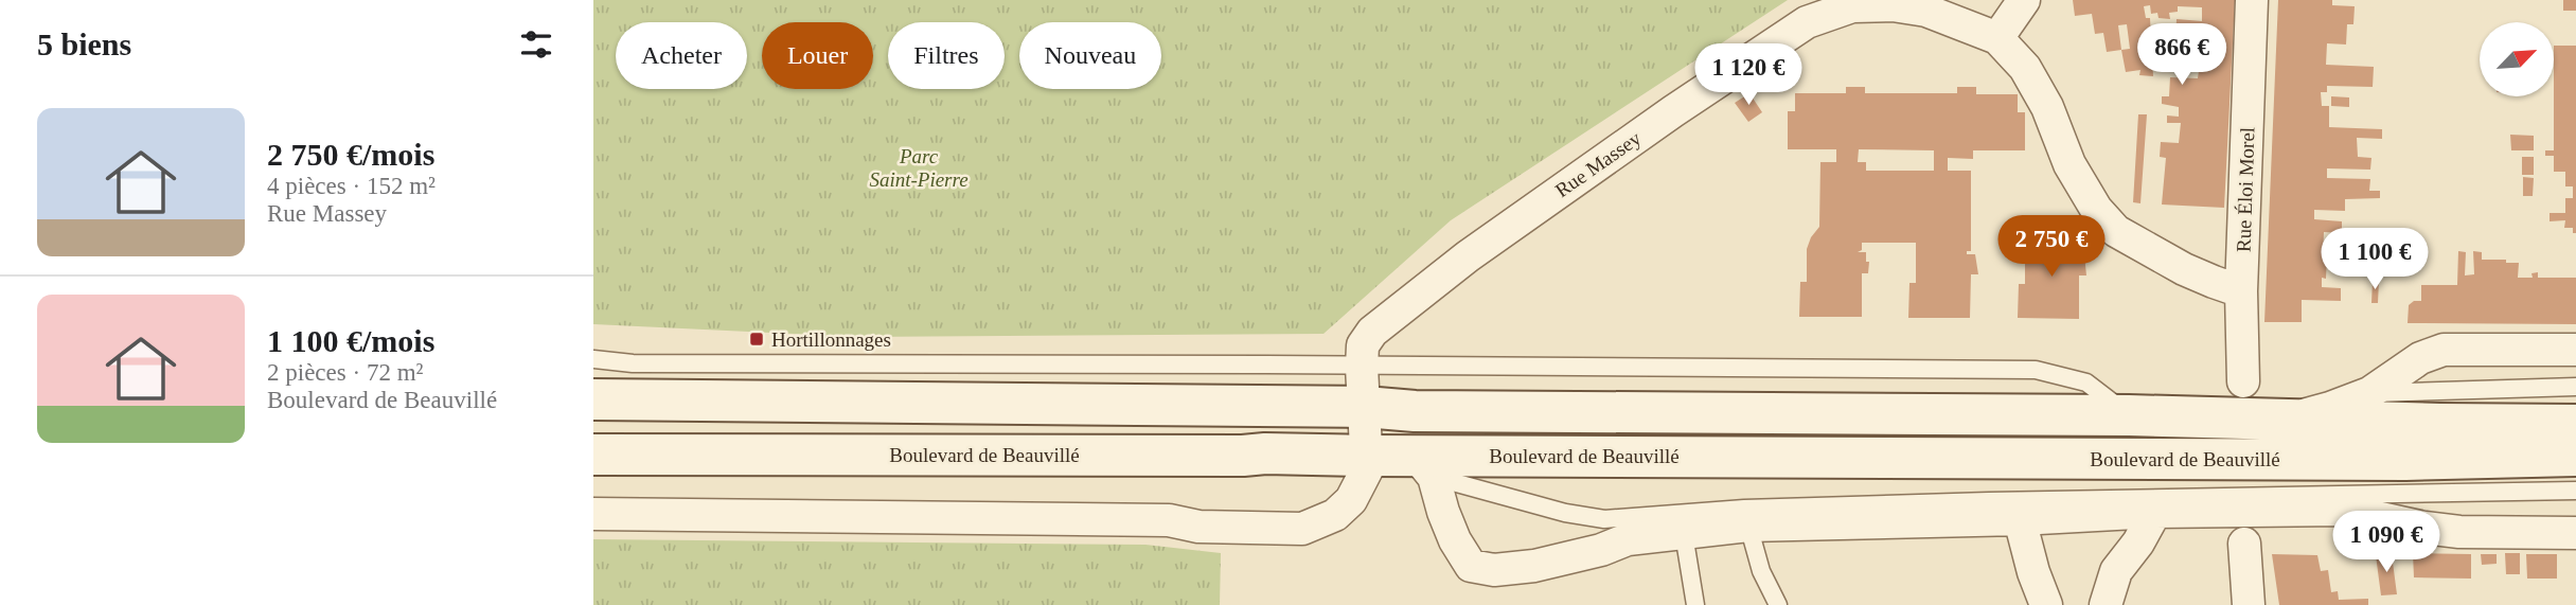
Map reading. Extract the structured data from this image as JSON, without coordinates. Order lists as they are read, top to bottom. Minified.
{"streets":{"main road":["Boulevard de Beauvillé"],"street":["Rue Massey","Rue Éloi Morel"]},"crossings":[["Rue Massey","Rue Éloi Morel"]],"parks":["Parc Saint-Pierre"],"places":{"transit":["Hortillonnages"]},"north":"top right","page":{"heading":"5 biens","chip":["Acheter","Louer","Filtres","Nouveau"],"price":["866 €","1 120 €","2 750 €","1 100 €","1 090 €"],"list":[{"name":"2 750 €/mois","note":"4 pièces · 152 m² · Rue Massey"},{"name":"1 100 €/mois","note":"2 pièces · 72 m² · Boulevard de Beauvillé"}]}}
